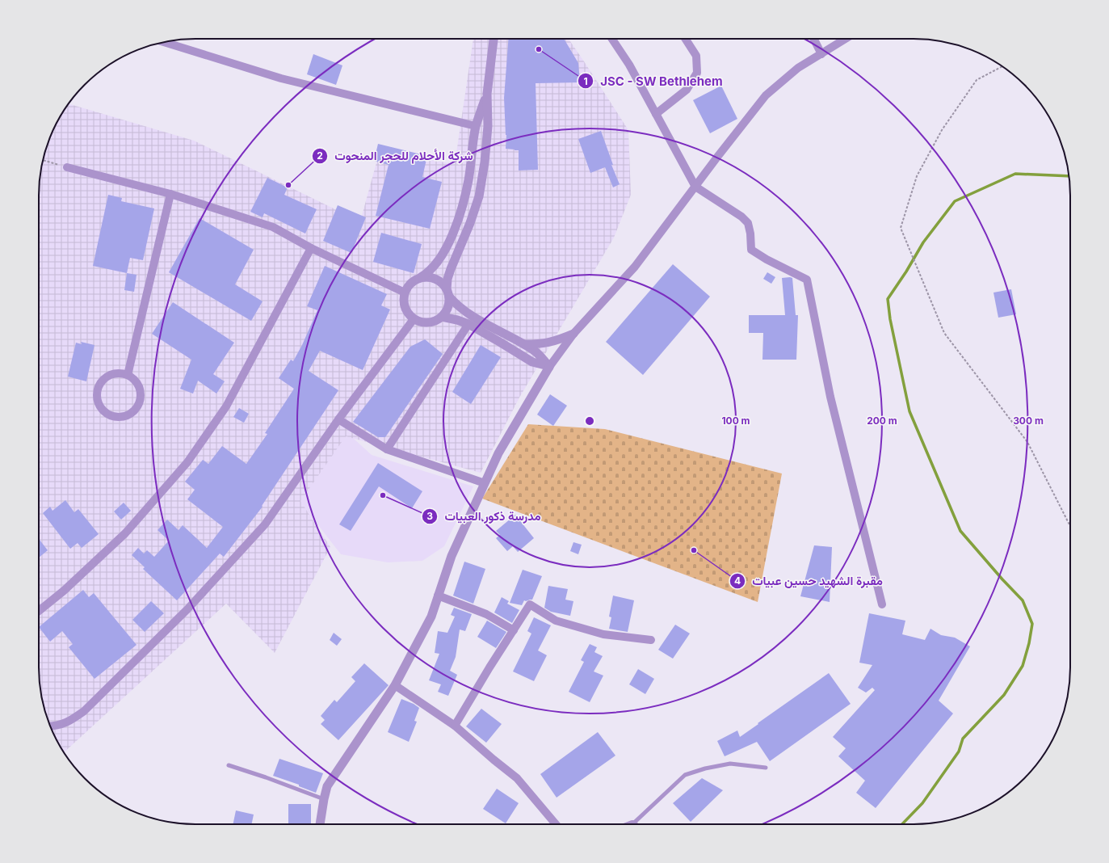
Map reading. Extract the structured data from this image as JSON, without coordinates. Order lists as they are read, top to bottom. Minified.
{"places":["JSC - SW Bethlehem","شركة الأحلام للحجر المنحوت","مدرسة ذكور العبيات","مقبرة الشهيد حسين عبيات"],"rings":["100 m","200 m","300 m"]}
